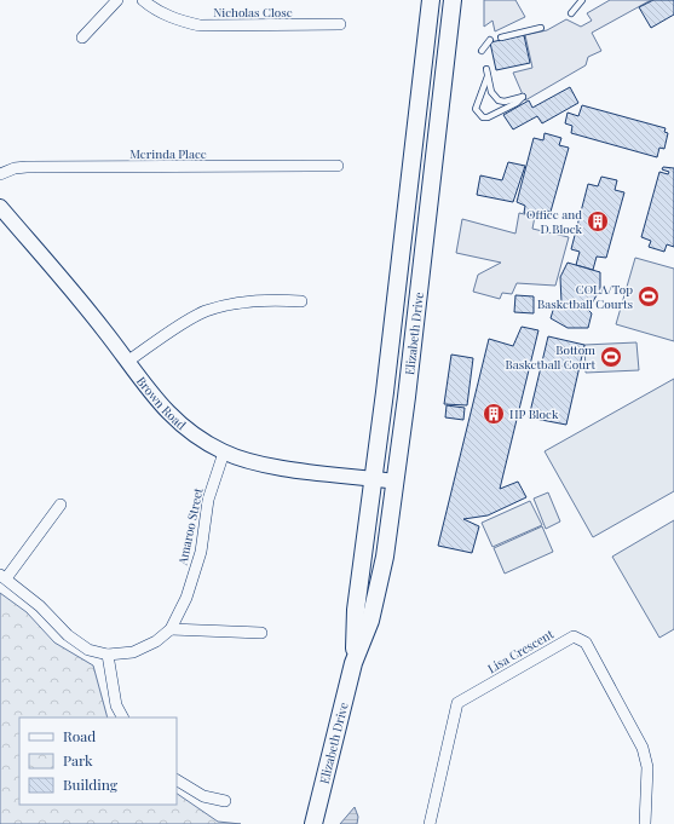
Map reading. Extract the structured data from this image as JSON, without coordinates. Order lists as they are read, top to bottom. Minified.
{"streets":{"main road":["Elizabeth Drive"],"street":["Nicholas Close","Merinda Place","Brown Road","Amaroo Street","Lisa Crescent"]},"crossings":[["Elizabeth Drive","Brown Road"],["Brown Road","Amaroo Street"]],"places":{"building":["Office and D Block","HP Block"],"sports":["COLA/Top Basketball Courts","Bottom Basketball Court"]},"legend":["Road","Park","Building"]}
